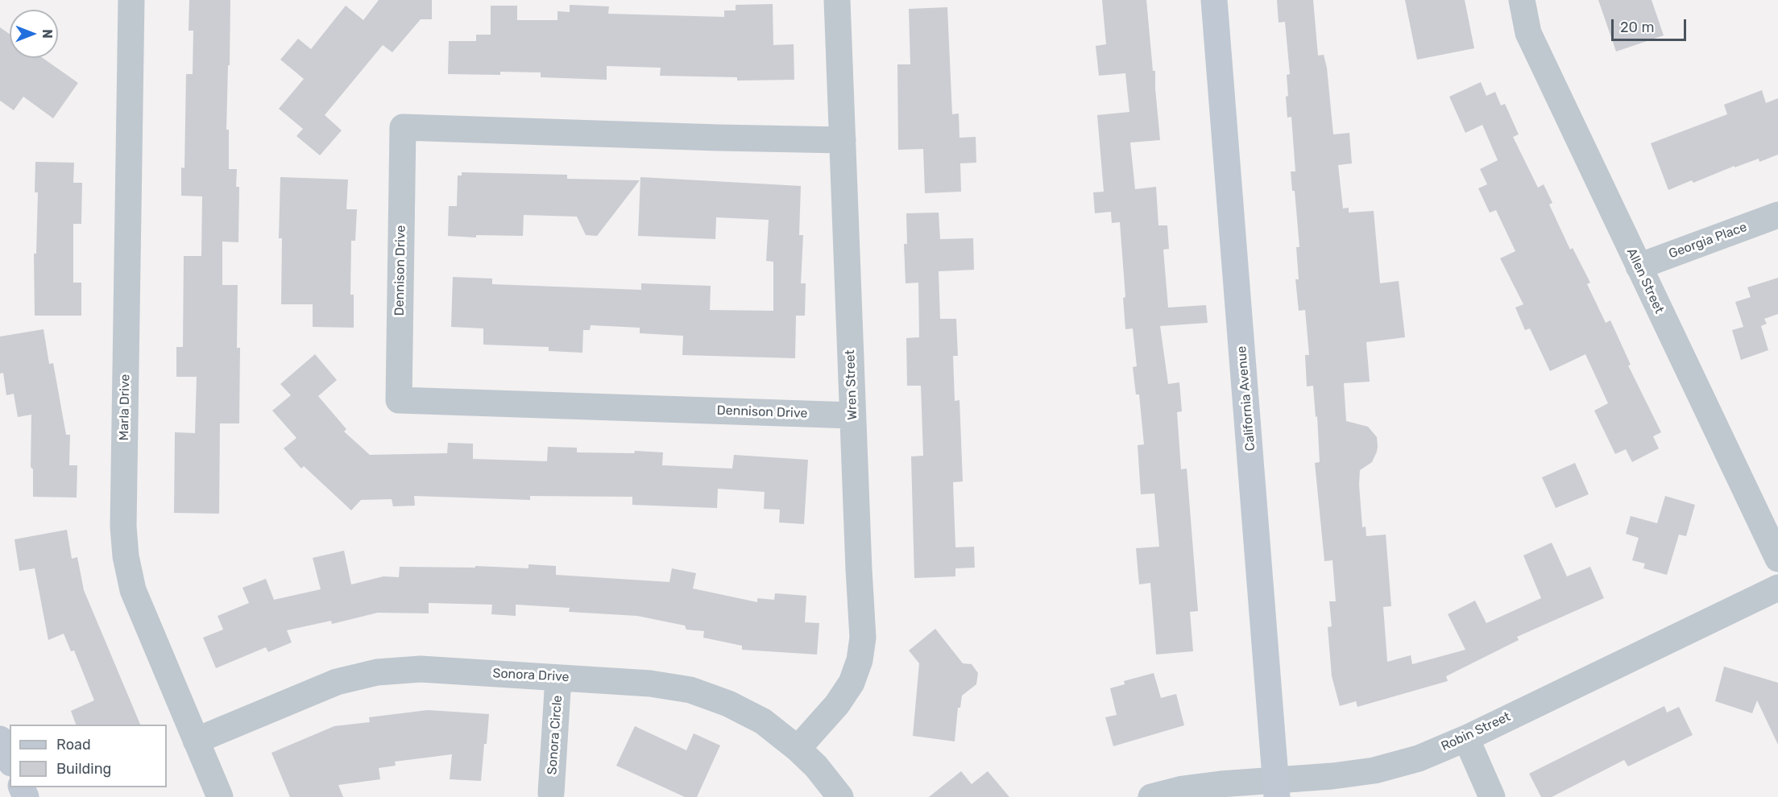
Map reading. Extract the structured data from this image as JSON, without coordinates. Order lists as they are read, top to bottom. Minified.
{"streets":{"street":["Georgia Place","Dennison Drive","Allen Street","Wren Street","California Avenue","Marla Drive","Sonora Drive","Robin Street","Sonora Circle"]},"crossings":[["Georgia Place","Allen Street"],["Dennison Drive","Wren Street"],["Wren Street","Sonora Drive"],["California Avenue","Robin Street"],["Marla Drive","Sonora Drive"],["Sonora Drive","Sonora Circle"]],"legend":["Road","Building"],"scale_bar":"20 m","north":"right"}
